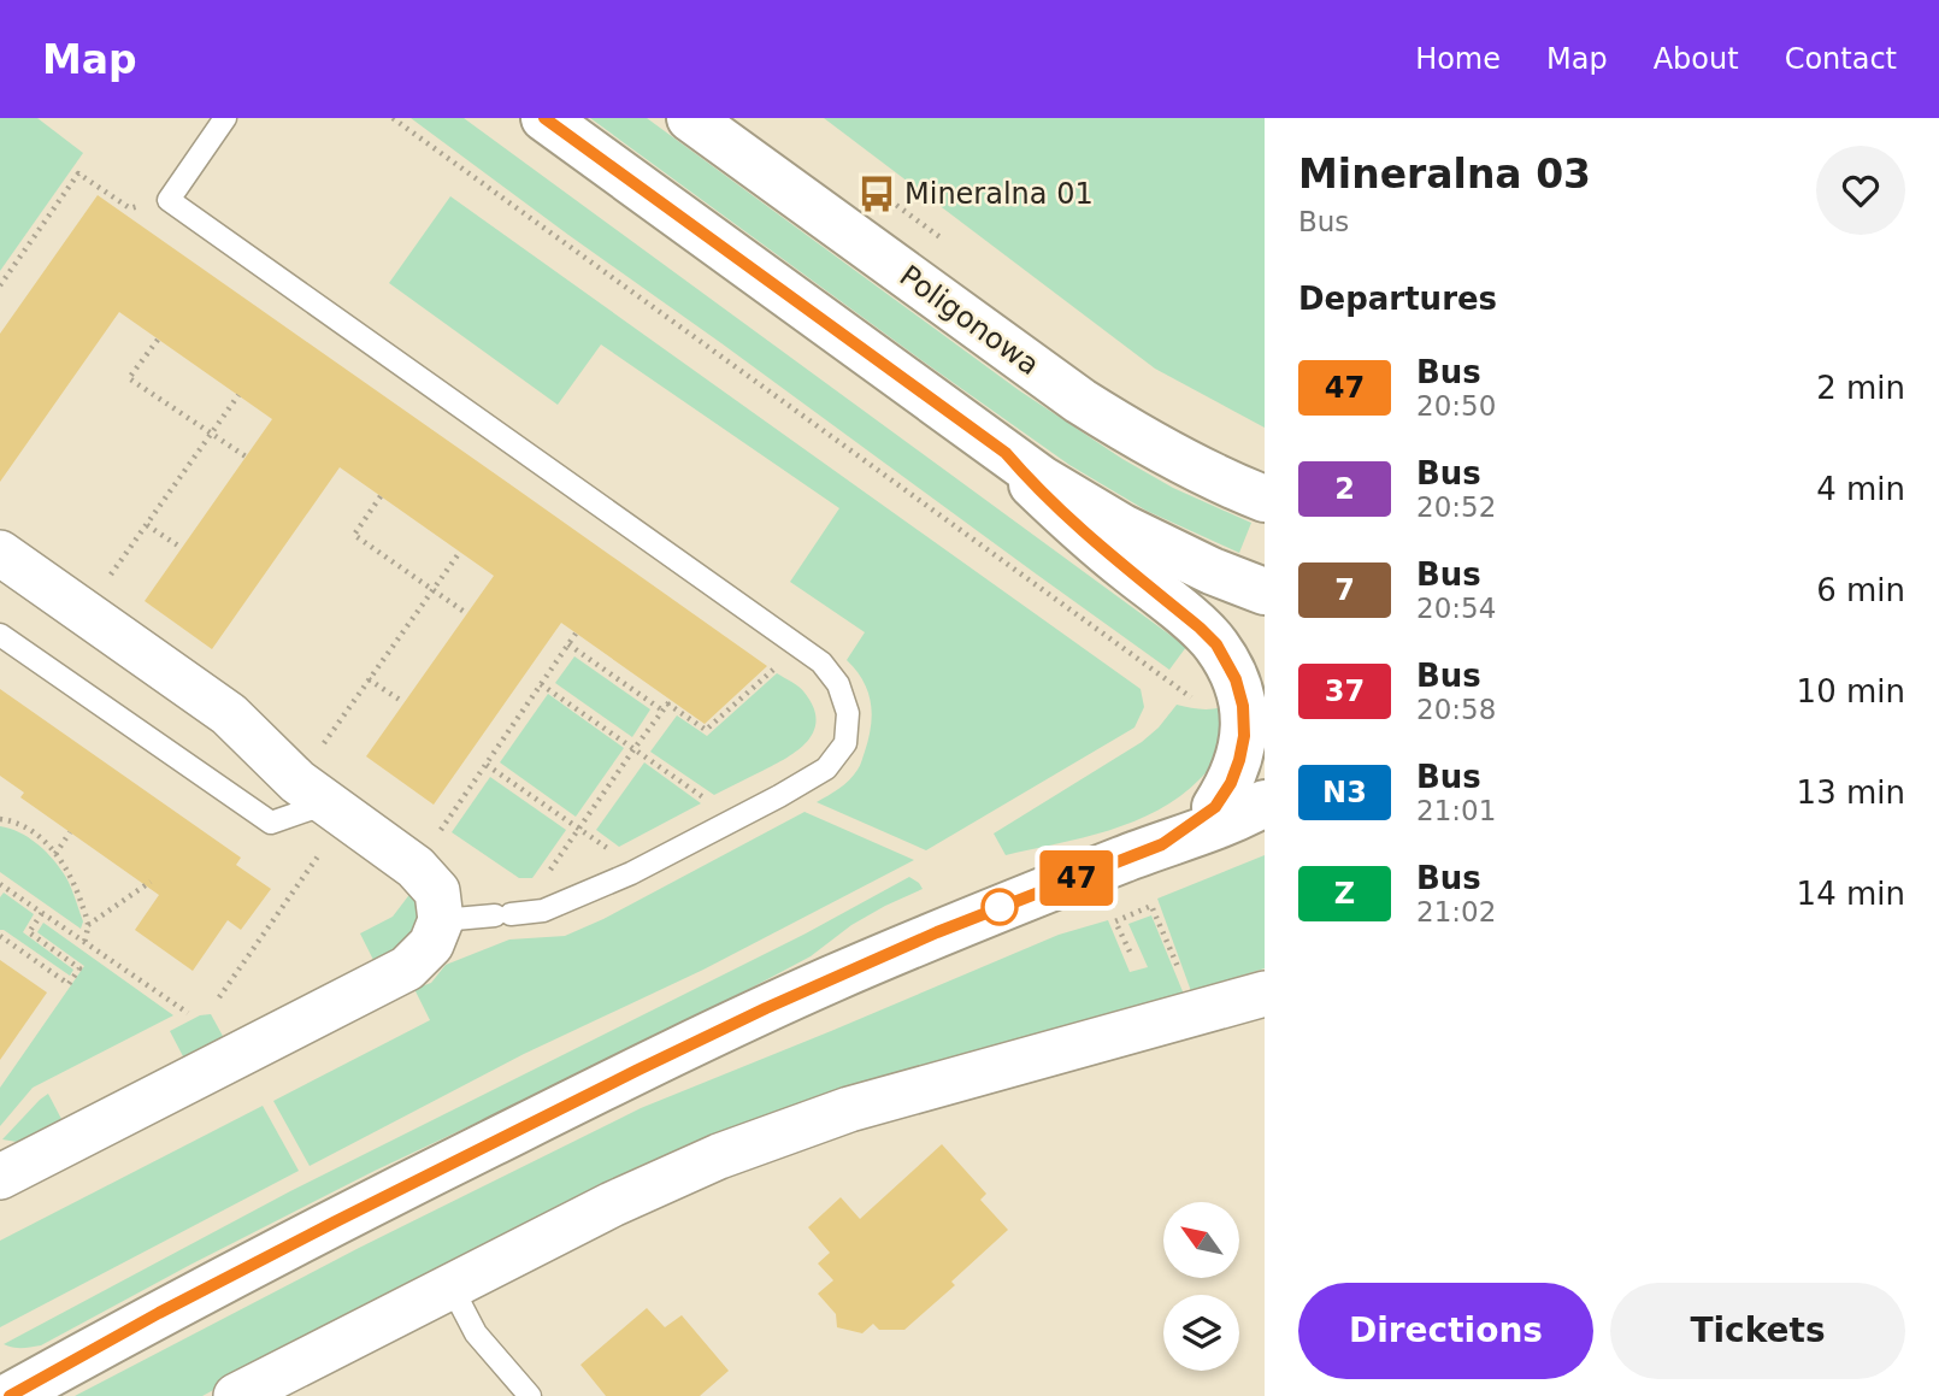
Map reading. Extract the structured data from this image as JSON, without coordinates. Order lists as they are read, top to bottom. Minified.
{"streets":{"street":["Poligonowa"]},"places":{"bus stop":["Mineralna 01"]},"lines":["bus line 47"],"north":"top left","page":{"header":"Map","nav":["Home","Map","About","Contact"],"on_map":"47","heading":[["Mineralna 03","Bus"],"Departures"],"list":[{"mark":"47","name":"Bus","note":"20:50","value":"2 min"},{"mark":"2","name":"Bus","note":"20:52","value":"4 min"},{"mark":"7","name":"Bus","note":"20:54","value":"6 min"},{"mark":"37","name":"Bus","note":"20:58","value":"10 min"},{"mark":"N3","name":"Bus","note":"21:01","value":"13 min"},{"mark":"Z","name":"Bus","note":"21:02","value":"14 min"}],"buttons":["Directions","Tickets"]}}
